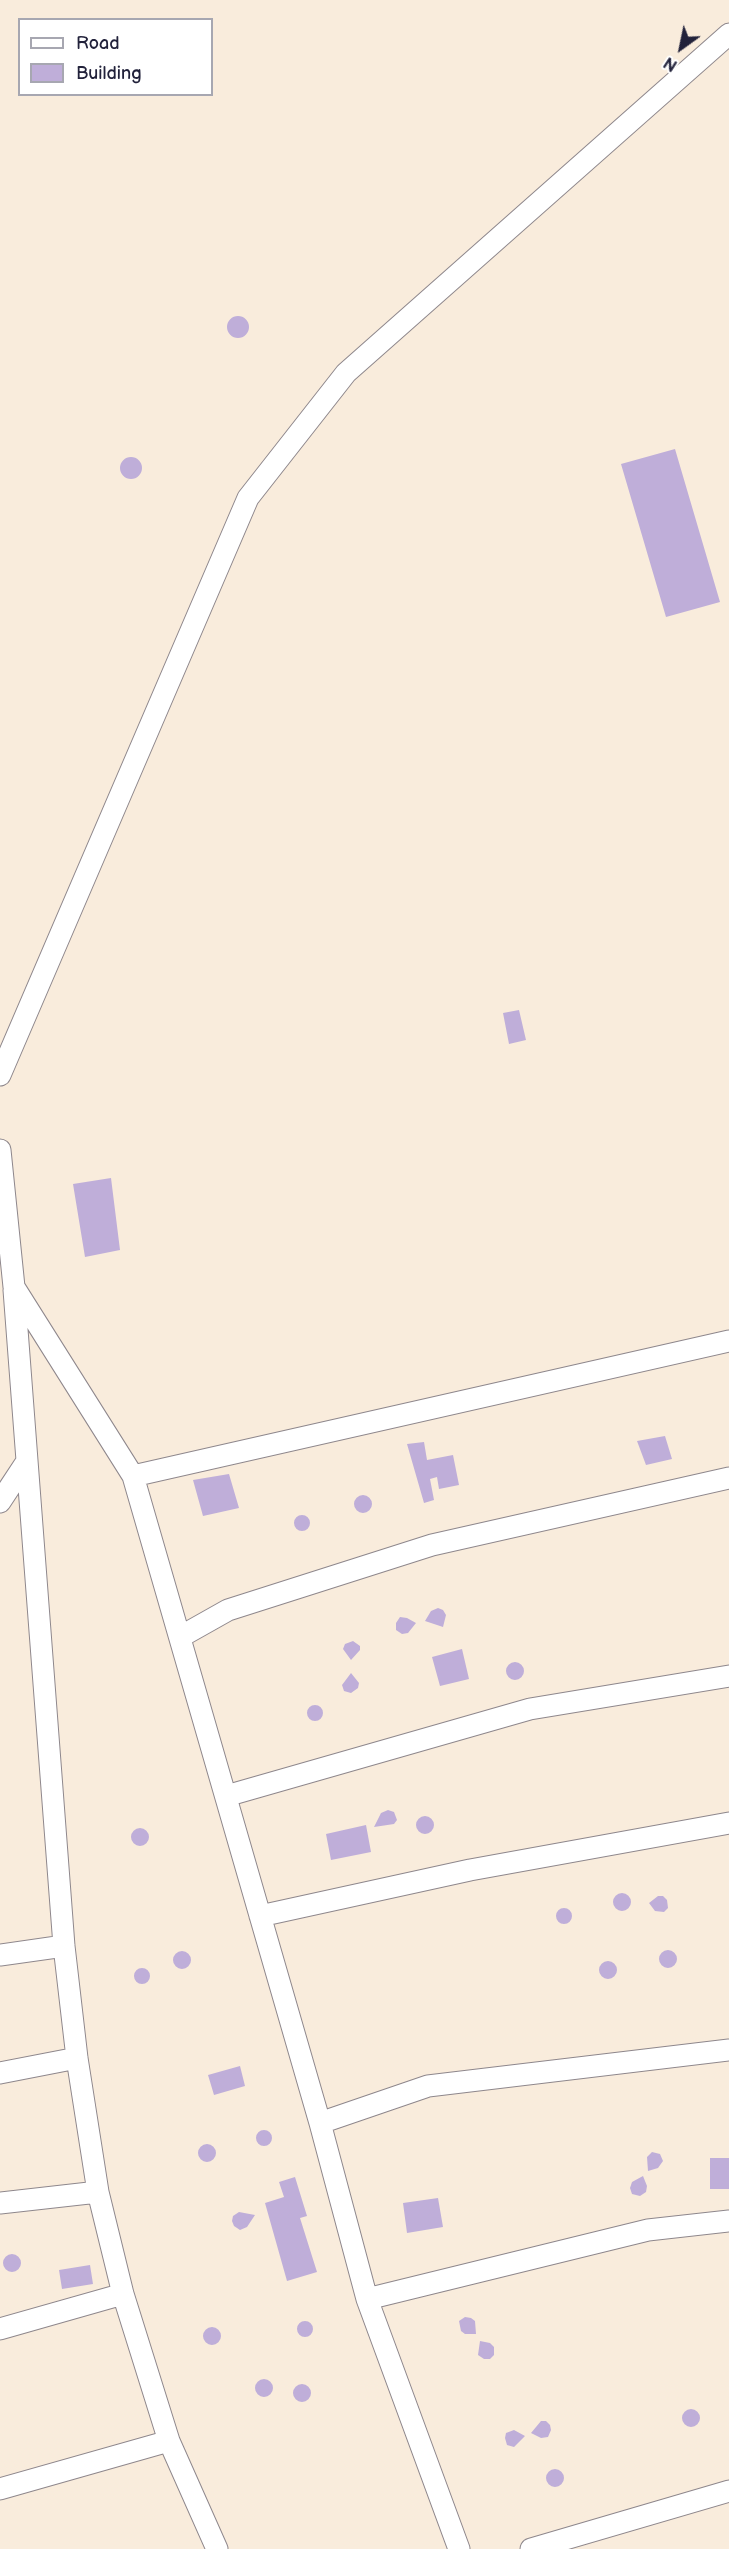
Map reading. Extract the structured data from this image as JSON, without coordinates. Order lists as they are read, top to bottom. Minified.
{"legend":["Road","Building"],"north":"bottom left"}
